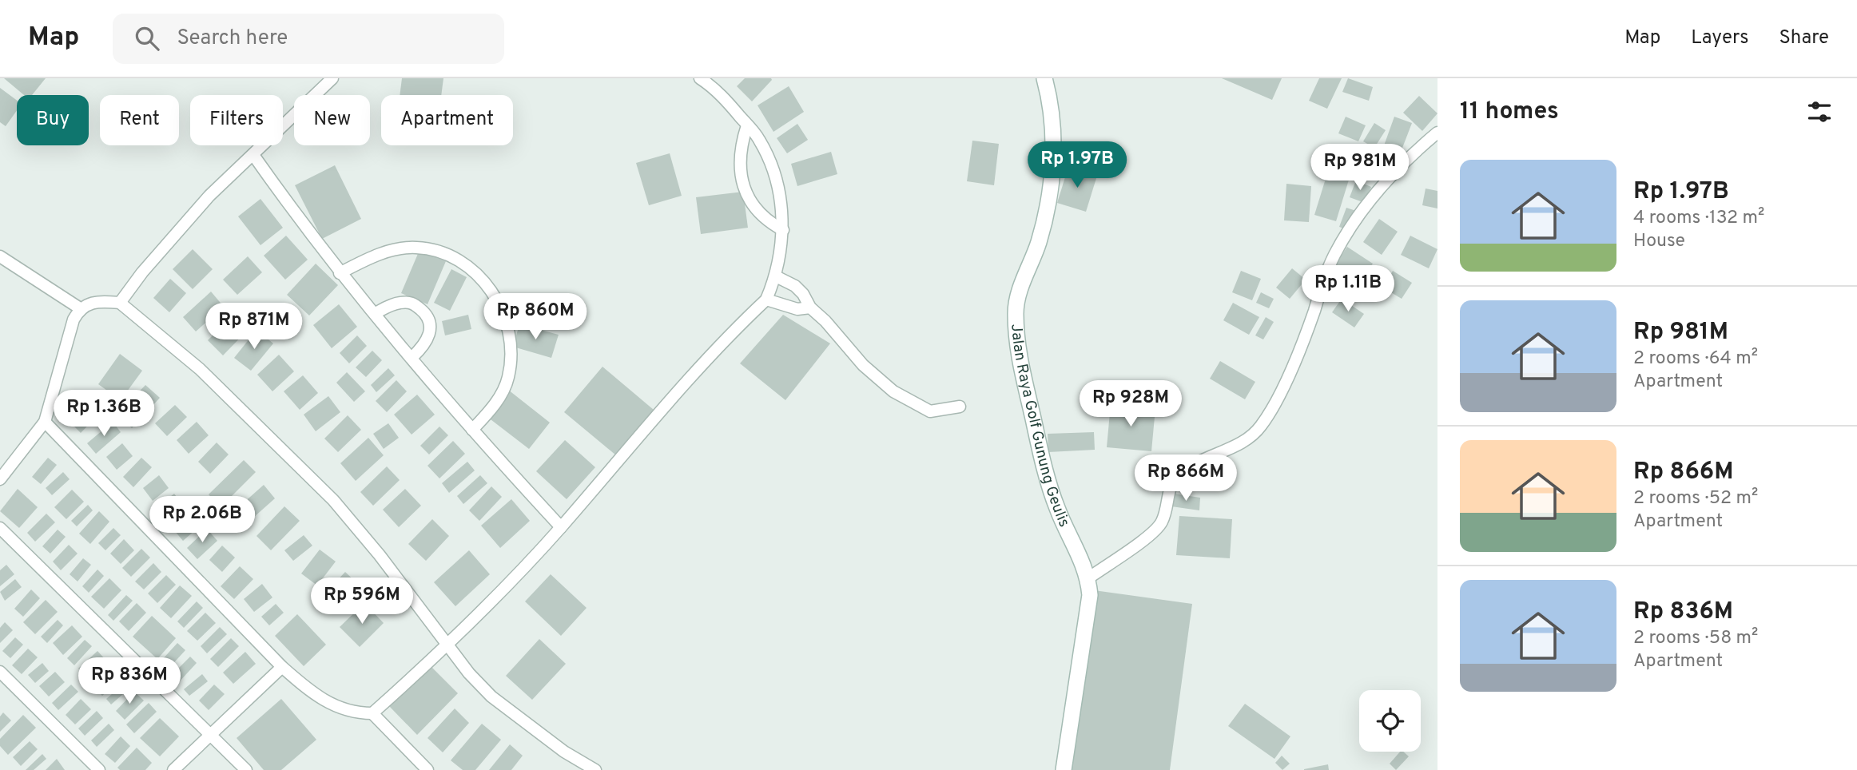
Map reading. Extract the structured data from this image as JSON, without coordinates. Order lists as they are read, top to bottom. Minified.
{"streets":{"main road":["Jalan Raya Golf Gunung Geulis"]},"page":{"header":"Map","search":"Search here","nav":["Map","Layers","Share"],"heading":"11 homes","chip":["Buy","Rent","Filters","New","Apartment"],"price":["Rp 1.97B","Rp 981M","Rp 1.11B","Rp 860M","Rp 871M","Rp 928M","Rp 1.36B","Rp 866M","Rp 2.06B","Rp 596M","Rp 836M"],"list":[{"name":"Rp 1.97B","note":"4 rooms · 132 m² · House"},{"name":"Rp 981M","note":"2 rooms · 64 m² · Apartment"},{"name":"Rp 866M","note":"2 rooms · 52 m² · Apartment"},{"name":"Rp 836M","note":"2 rooms · 58 m² · Apartment"}]}}
